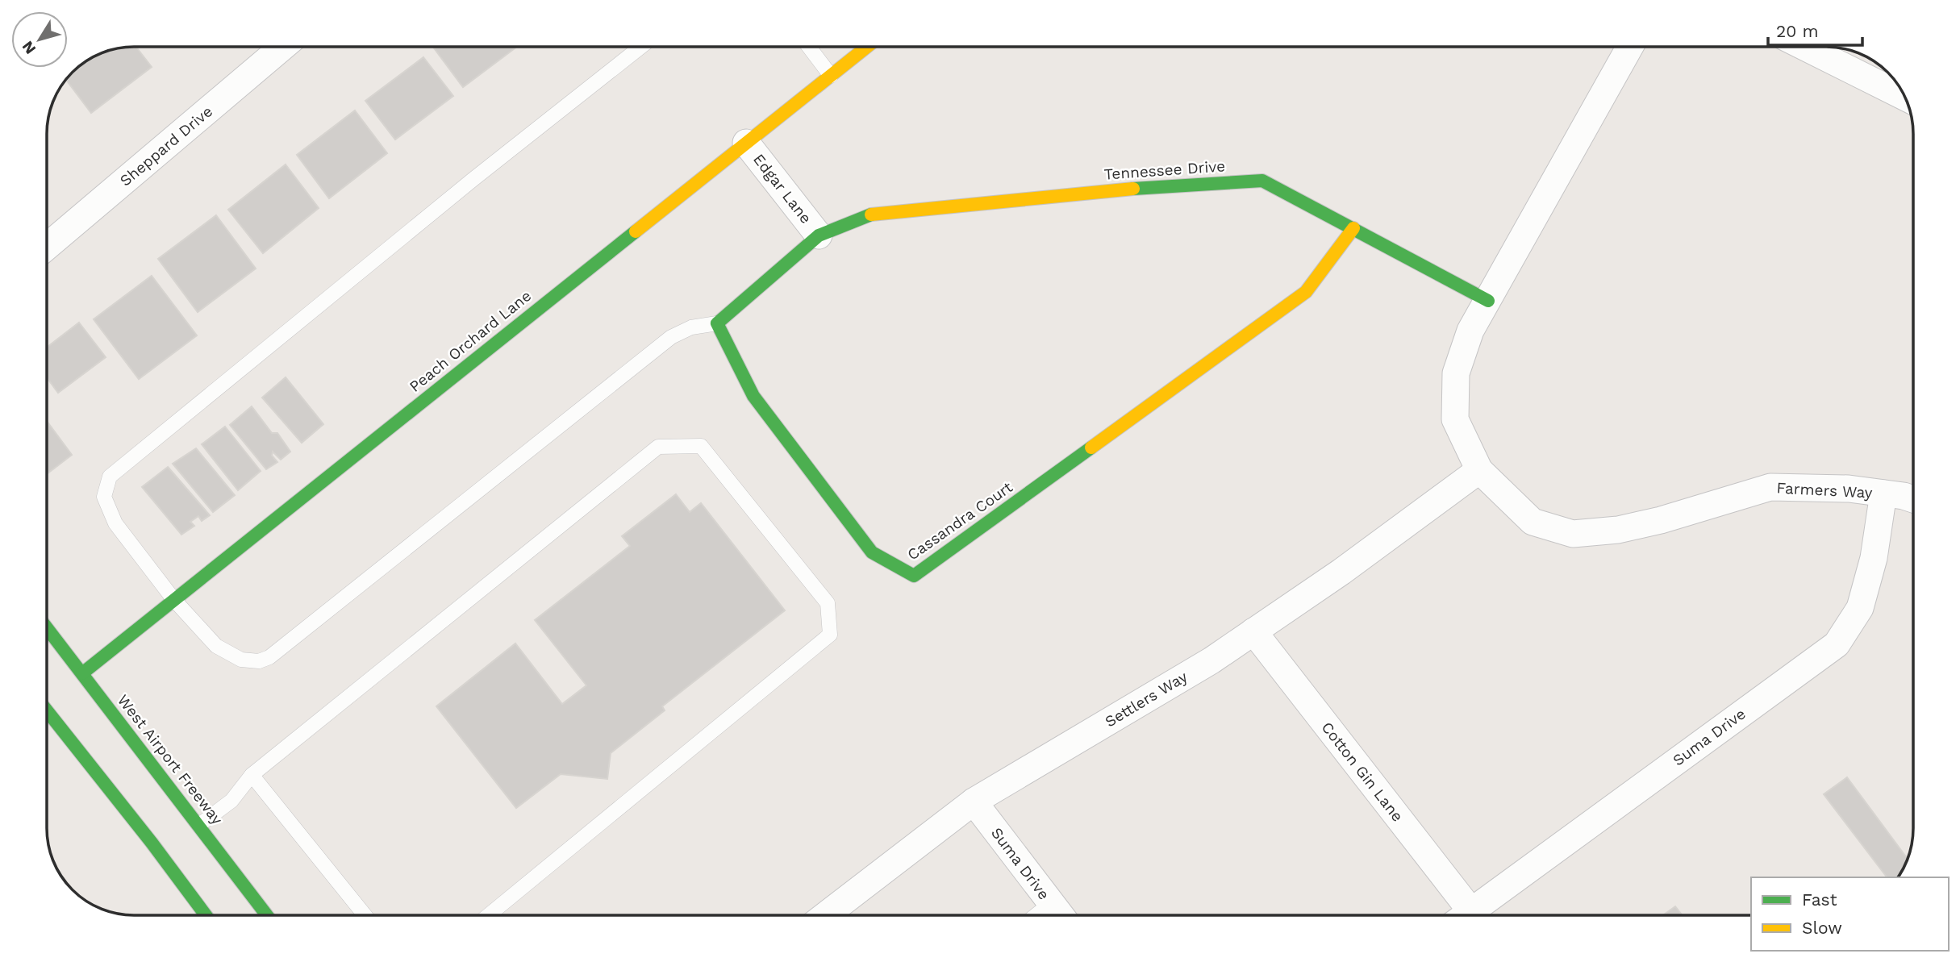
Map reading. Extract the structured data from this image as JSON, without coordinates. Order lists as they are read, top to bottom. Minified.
{"streets":{"main road":["Tennessee Drive","Peach Orchard Lane","Cassandra Court","West Airport Freeway"],"street":["Sheppard Drive","Edgar Lane","Farmers Way","Settlers Way","Suma Drive","Cotton Gin Lane"]},"crossings":[["Tennessee Drive","Edgar Lane"],["Tennessee Drive","Cassandra Court"],["Edgar Lane","Peach Orchard Lane"],["Peach Orchard Lane","West Airport Freeway"],["Farmers Way","Settlers Way"],["Farmers Way","Suma Drive"],["Settlers Way","Suma Drive"],["Settlers Way","Cotton Gin Lane"]],"legend":["Fast","Slow"],"scale_bar":"20 m","north":"bottom left"}
